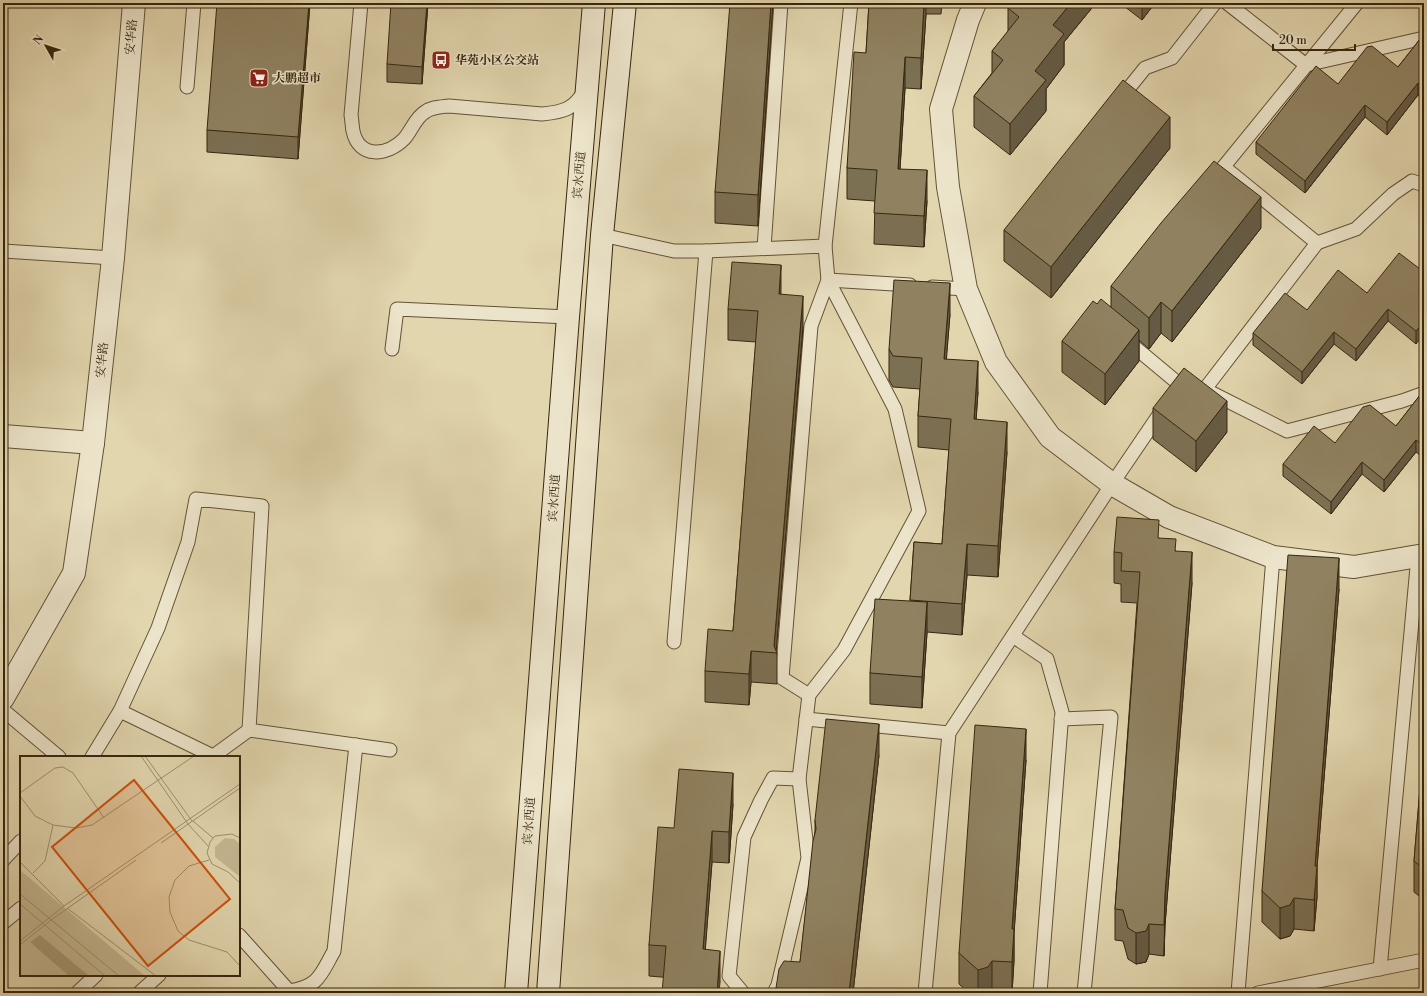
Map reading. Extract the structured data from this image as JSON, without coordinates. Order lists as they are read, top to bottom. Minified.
{"streets":{"main road":["安华路","宾水西道"]},"places":{"bus stop":["华苑小区公交站"],"supermarket":["大鹏超市"]},"scale_bar":"20 m","north":"top left"}
